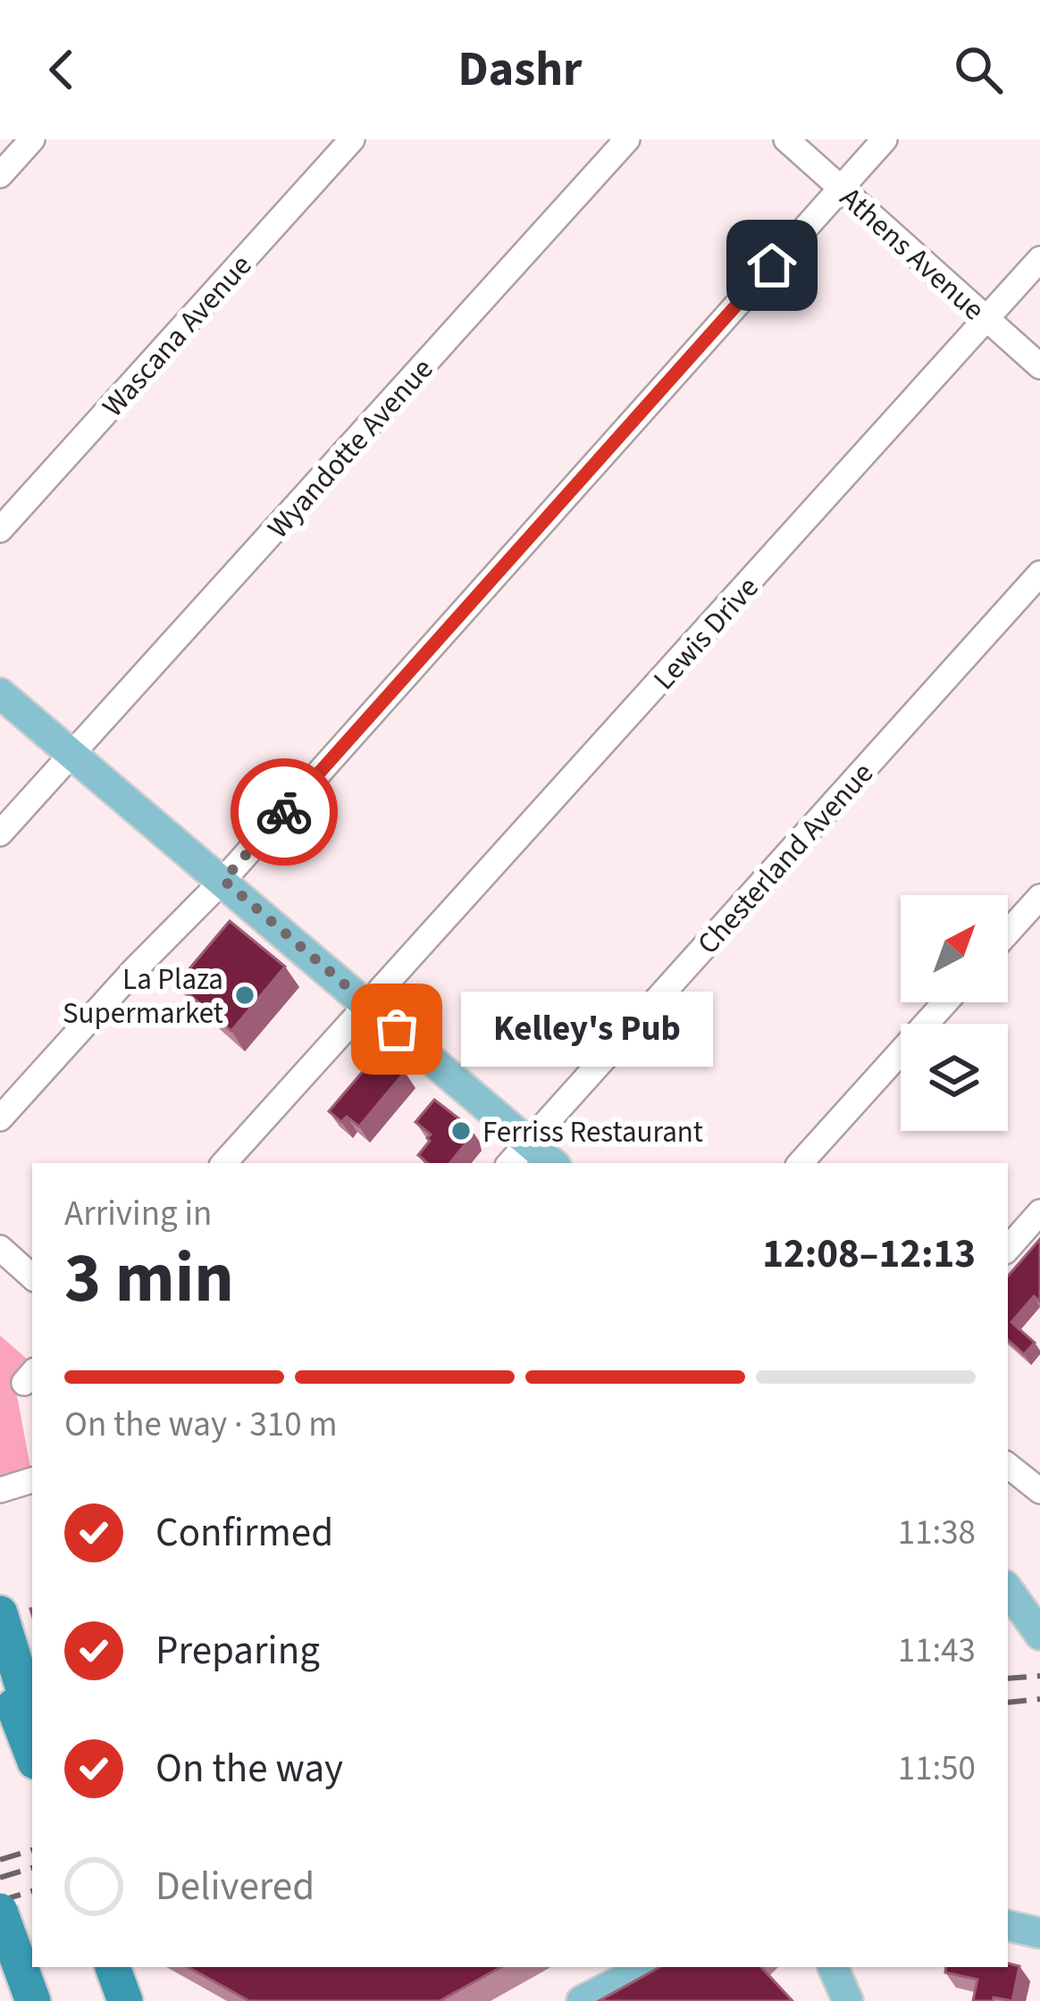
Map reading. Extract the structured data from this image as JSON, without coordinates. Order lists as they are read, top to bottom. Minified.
{"streets":{"street":["Athens Avenue","Wascana Avenue","Wyandotte Avenue","Lewis Drive","Chesterland Avenue"]},"crossings":[["Athens Avenue","Lewis Drive"]],"places":["La Plaza Supermarket","Kelley's Pub","Ferriss Restaurant"],"north":"top right","page":{"header":"Dashr","bubble":"Kelley's Pub","heading":["3 min","Arriving in","12:08–12:13"],"bar":"On the way · 310 m","list":[["Confirmed","11:38"],["Preparing","11:43"],["On the way","11:50"],"Delivered"]}}
